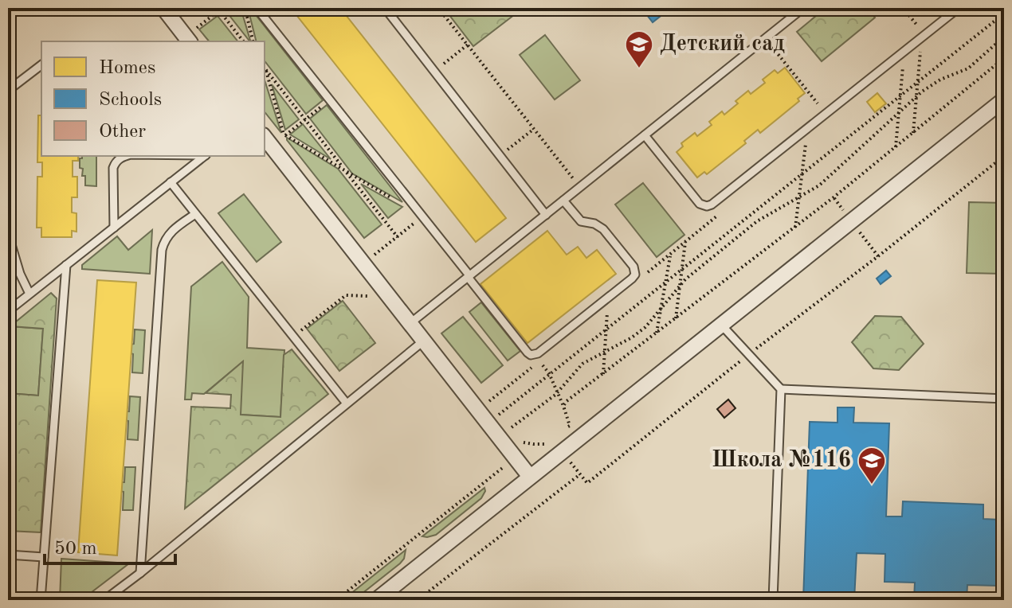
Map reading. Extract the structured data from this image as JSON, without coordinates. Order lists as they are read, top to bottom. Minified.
{"places":{"school or university":["Детский сад","Школа №116"]},"legend":["Homes","Schools","Other"],"scale_bar":"50 m"}
